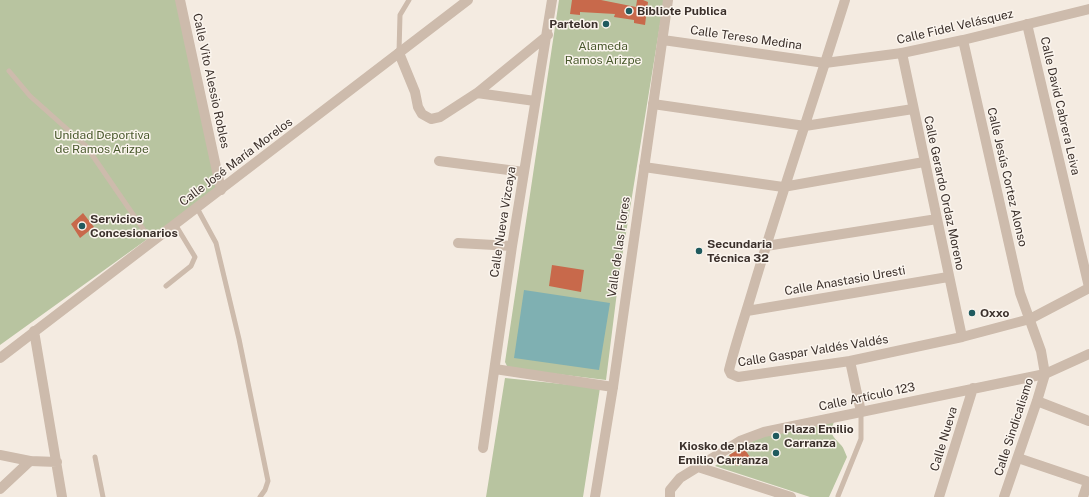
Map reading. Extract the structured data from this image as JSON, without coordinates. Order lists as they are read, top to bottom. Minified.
{"streets":{"street":["Calle Fidel Velásquez","Calle Tereso Medina","Calle Vito Alessio Robles","Calle David Cabrera Leiva","Calle José María Morelos","Calle Jesús Cortez Alonso","Calle Gerardo Ordaz Moreno","Calle Nueva Vizcaya","Valle de las Flores","Calle Anastasio Uresti","Calle Gaspar Valdés Valdés","Calle Artículo 123","Calle Sindicalismo","Calle Nueva"]},"crossings":[["Calle Fidel Velásquez","Calle Tereso Medina"],["Calle Fidel Velásquez","Calle David Cabrera Leiva"],["Calle Fidel Velásquez","Calle Jesús Cortez Alonso"],["Calle Fidel Velásquez","Calle Gerardo Ordaz Moreno"],["Calle Fidel Velásquez","Calle Gaspar Valdés Valdés"],["Calle Tereso Medina","Valle de las Flores"],["Calle Tereso Medina","Calle Gaspar Valdés Valdés"],["Calle Vito Alessio Robles","Calle José María Morelos"],["Calle David Cabrera Leiva","Calle Gaspar Valdés Valdés"],["Calle Jesús Cortez Alonso","Calle Gaspar Valdés Valdés"],["Calle Jesús Cortez Alonso","Calle Sindicalismo"],["Calle Gerardo Ordaz Moreno","Calle Anastasio Uresti"],["Calle Gerardo Ordaz Moreno","Calle Gaspar Valdés Valdés"],["Calle Anastasio Uresti","Calle Gaspar Valdés Valdés"],["Calle Gaspar Valdés Valdés","Calle Sindicalismo"],["Calle Artículo 123","Calle Sindicalismo"],["Calle Artículo 123","Calle Nueva"]],"parks":["Alameda Ramos Arizpe","Unidad Deportiva de Ramos Arizpe"],"places":["Bibliote Publica","Partelon","Servicios Concesionarios","Secundaria Técnica 32","Oxxo","Plaza Emilio Carranza","Kiosko de plaza Emilio Carranza"]}
